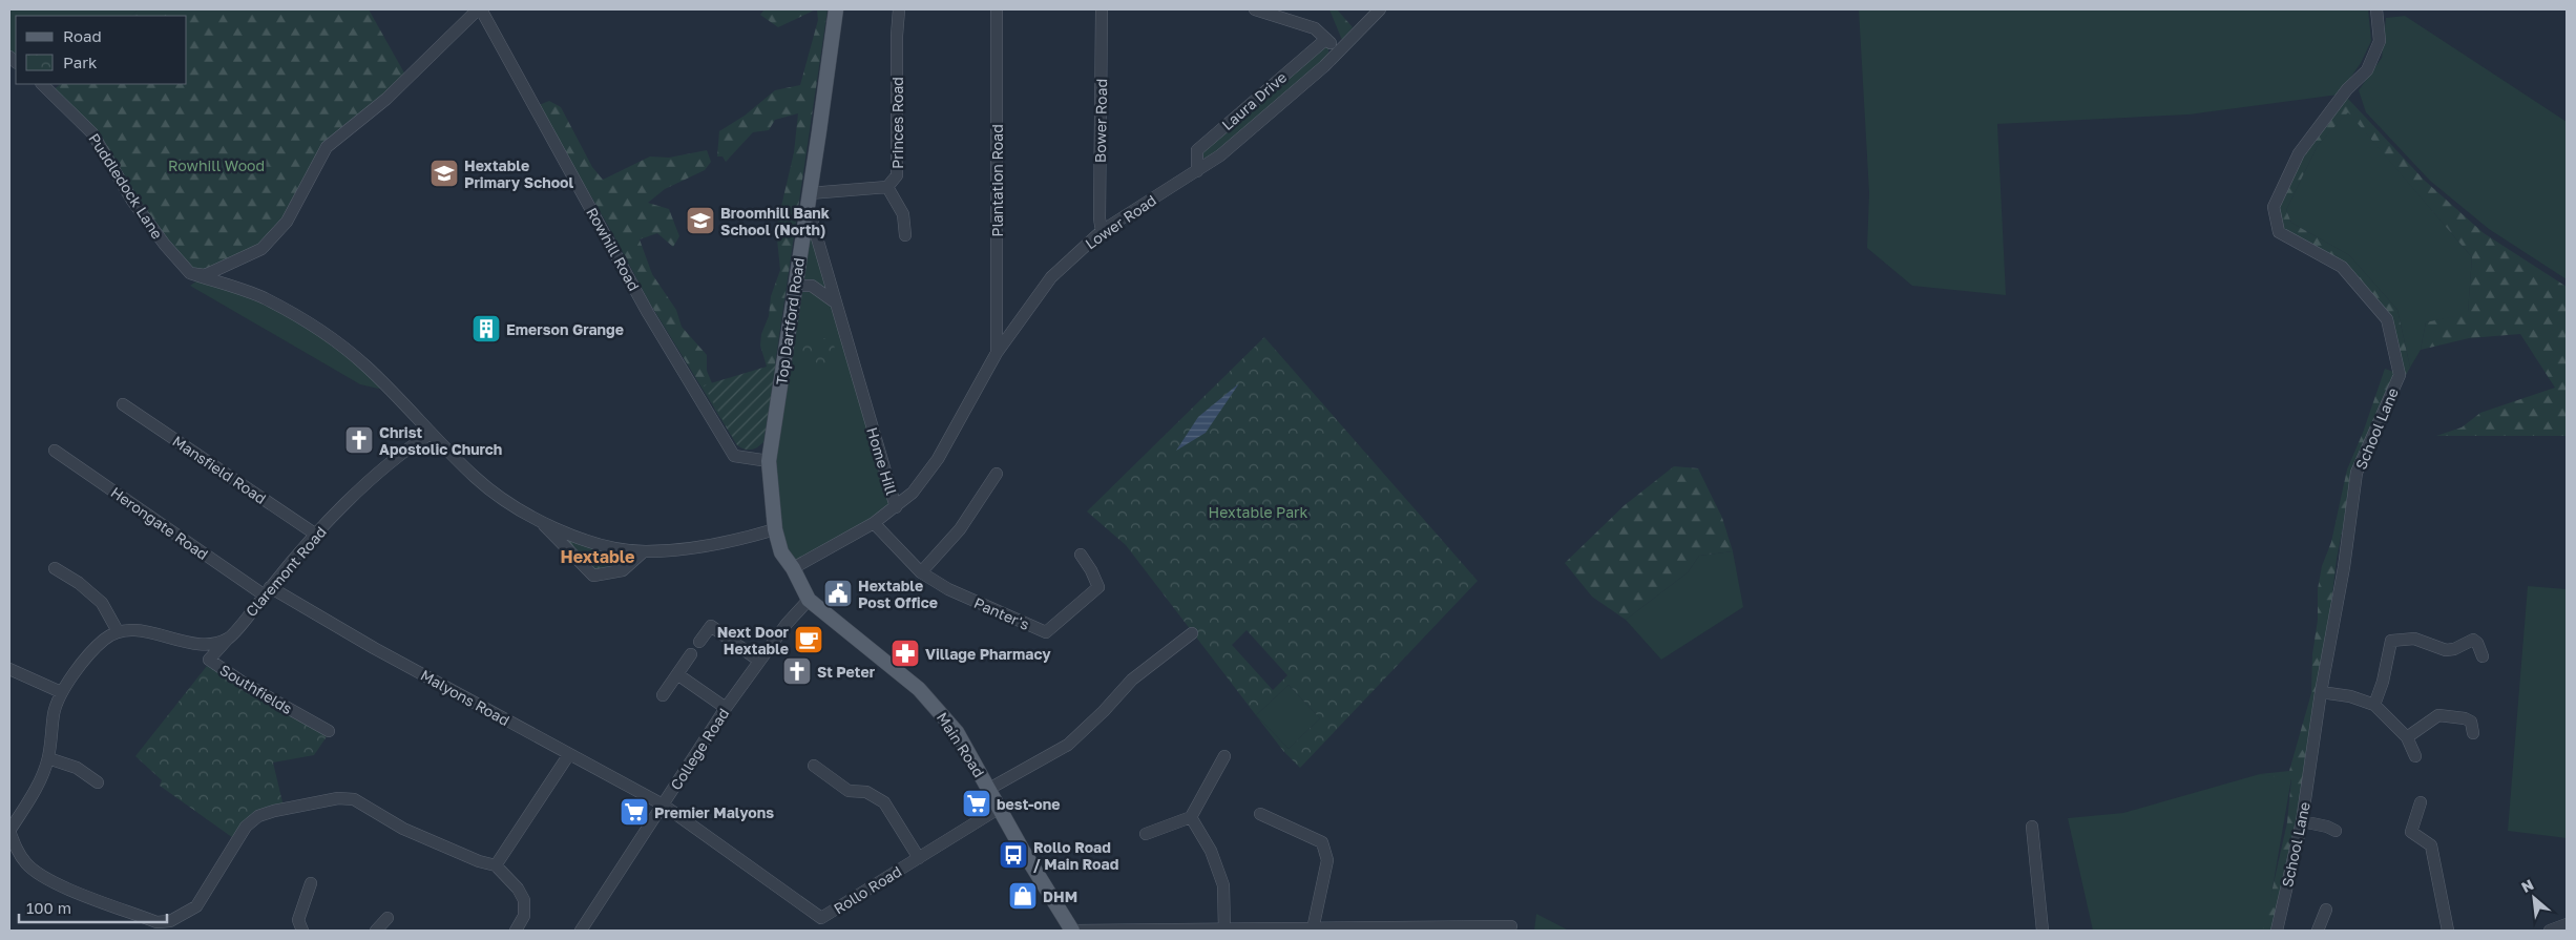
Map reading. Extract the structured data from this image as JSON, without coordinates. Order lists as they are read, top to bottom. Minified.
{"streets":{"main road":["Top Dartford Road","Main Road"],"street":["Laura Drive","Bower Road","Princes Road","Plantation Road","Puddledock Lane","Lower Road","Rowhill Road","School Lane","Home Hill","Mansfield Road","Herongate Road","Claremont Road","Panter's","Southfields","Malyons Road","College Road","Rollo Road"]},"crossings":[["Laura Drive","Lower Road"],["Bower Road","Lower Road"],["Princes Road","Top Dartford Road"],["Princes Road","Home Hill"],["Plantation Road","Lower Road"],["Lower Road","Home Hill"],["Rowhill Road","Top Dartford Road"],["Top Dartford Road","Home Hill"],["Top Dartford Road","Main Road"],["Home Hill","Panter's"],["Home Hill","Main Road"],["Mansfield Road","Claremont Road"],["Herongate Road","Claremont Road"],["Herongate Road","Malyons Road"],["Claremont Road","Southfields"],["Claremont Road","Malyons Road"],["Malyons Road","College Road"],["Malyons Road","Rollo Road"],["Main Road","College Road"],["Main Road","Rollo Road"],["College Road","Rollo Road"]],"districts":["Hextable"],"parks":["Rowhill Wood","Hextable Park"],"places":{"school or university":["Hextable Primary School","Broomhill Bank School (North)"],"building":["Emerson Grange"],"church":["Christ Apostolic Church","St Peter"],"public building":["Hextable Post Office"],"cafe":["Next Door Hextable"],"pharmacy":["Village Pharmacy"],"supermarket":["best-one","Premier Malyons"],"bus stop":["Rollo Road / Main Road"],"shop":["DHM"]},"legend":["Road","Park"],"scale_bar":"100 m","north":"top left"}
